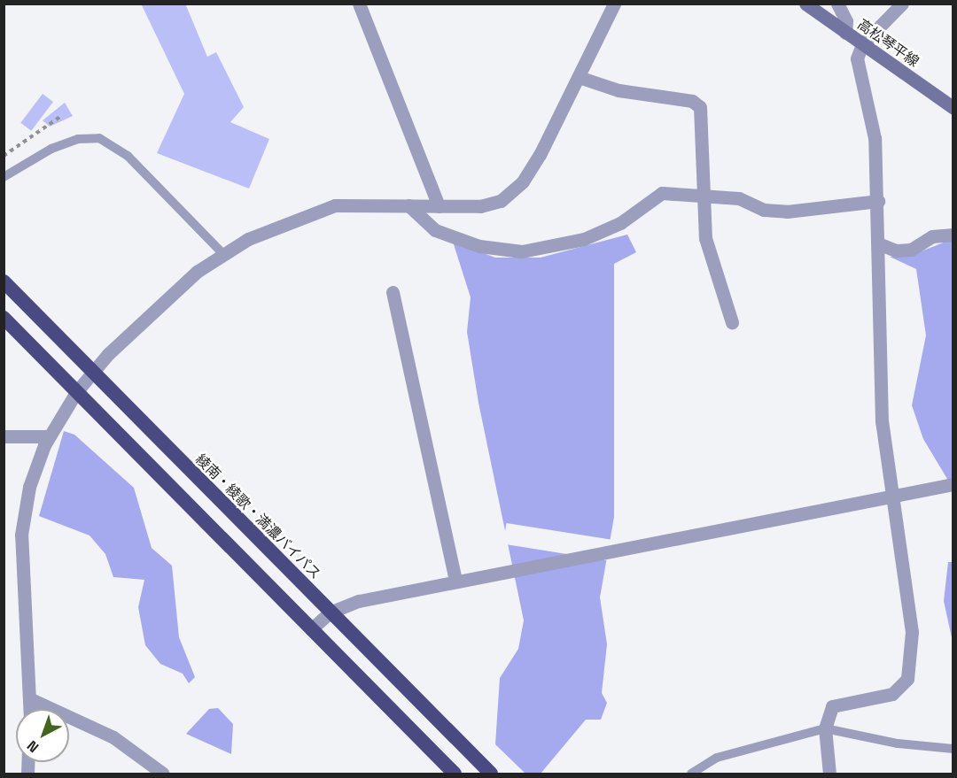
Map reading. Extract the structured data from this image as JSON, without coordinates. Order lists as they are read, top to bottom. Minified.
{"streets":{"highway":["綾南・綾歌・満濃バイパス"],"main road":["高松琴平線"]},"north":"bottom left"}
